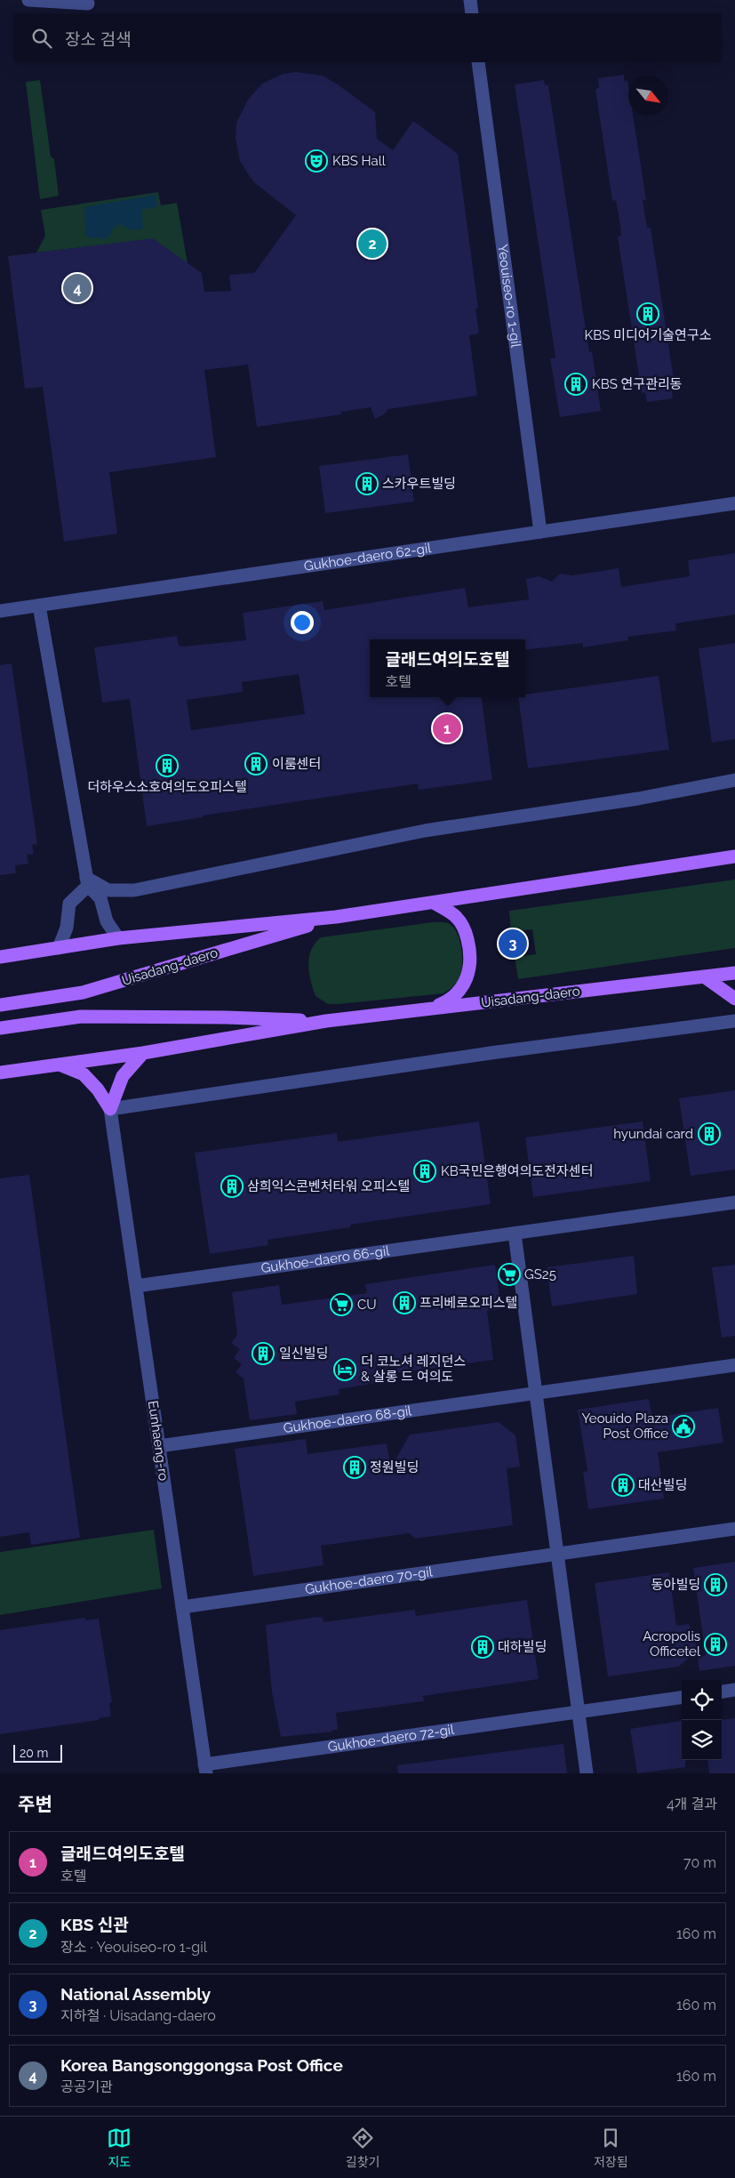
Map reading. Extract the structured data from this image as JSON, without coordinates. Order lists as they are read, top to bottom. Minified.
{"streets":{"main road":["Uisadang-daero"],"street":["Yeouiseo-ro 1-gil","Gukhoe-daero 62-gil","Gukhoe-daero 66-gil","Gukhoe-daero 68-gil","Eunhaeng-ro","Gukhoe-daero 70-gil","Gukhoe-daero 72-gil"]},"crossings":[["Yeouiseo-ro 1-gil","Gukhoe-daero 62-gil"],["Gukhoe-daero 66-gil","Eunhaeng-ro"],["Gukhoe-daero 68-gil","Eunhaeng-ro"],["Eunhaeng-ro","Gukhoe-daero 70-gil"],["Eunhaeng-ro","Gukhoe-daero 72-gil"]],"places":{"theatre":["KBS Hall"],"building":["KBS 미디어기술연구소","KBS 연구관리동","스카우트빌딩","이룸센터","더하우스소호여의도오피스텔","hyundai card","KB국민은행여의도전자센터","삼희익스콘벤처타워 오피스텔","프리베로오피스텔","일신빌딩","정원빌딩","대산빌딩","동아빌딩","Acropolis Officetel","대하빌딩"],"supermarket":["GS25","CU"],"hotel":["더 코노셔 레지던스 & 살롱 드 여의도"],"public building":["Yeouido Plaza Post Office"]},"scale_bar":"20 m","north":"bottom right","page":{"search":"장소 검색","pins":["2","4","1","3"],"popup":["글래드여의도호텔","호텔"],"scale":"20 m","heading":["주변","4개 결과"],"list":[{"mark":"1","name":"글래드여의도호텔","note":"호텔","value":"70 m"},{"mark":"2","name":"KBS 신관","note":"장소 · Yeouiseo-ro 1-gil","value":"160 m"},{"mark":"3","name":"National Assembly","note":"지하철 · Uisadang-daero","value":"160 m"},{"mark":"4","name":"Korea Bangsonggongsa Post Office","note":"공공기관","value":"160 m"}],"nav":["지도","길찾기","저장됨"]}}
